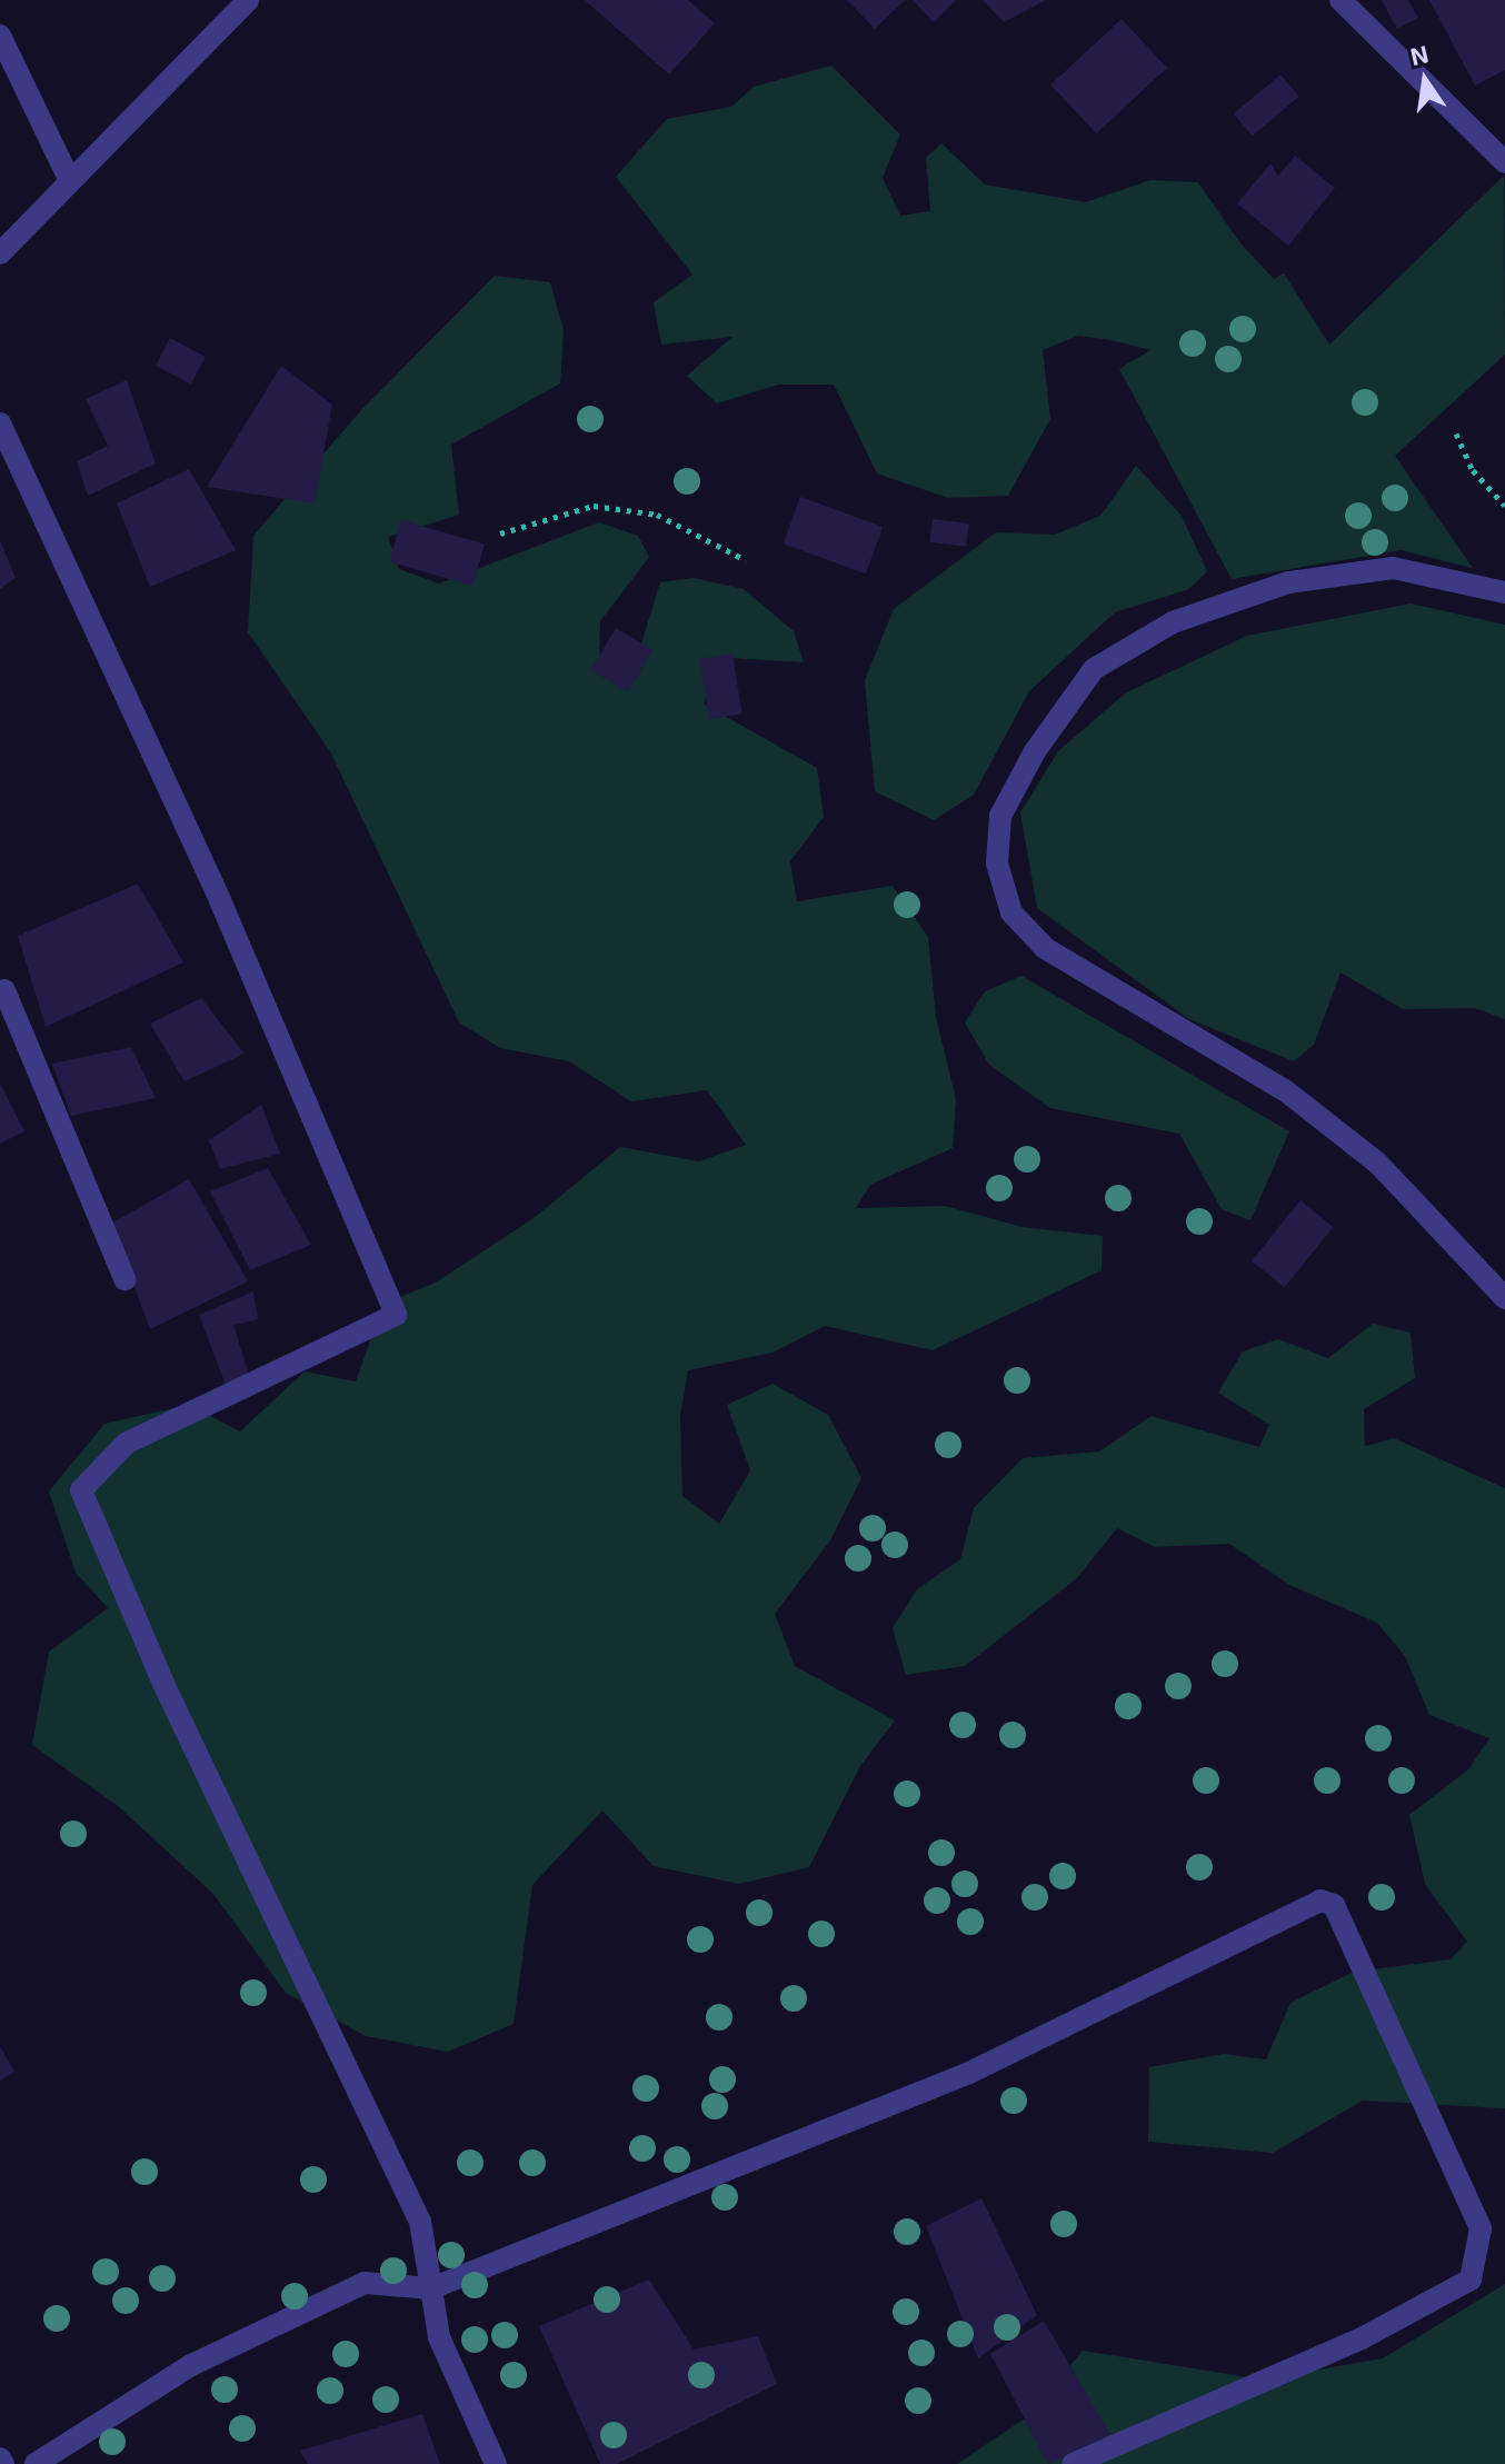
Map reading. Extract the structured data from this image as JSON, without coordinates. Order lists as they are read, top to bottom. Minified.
{"north":"top"}
